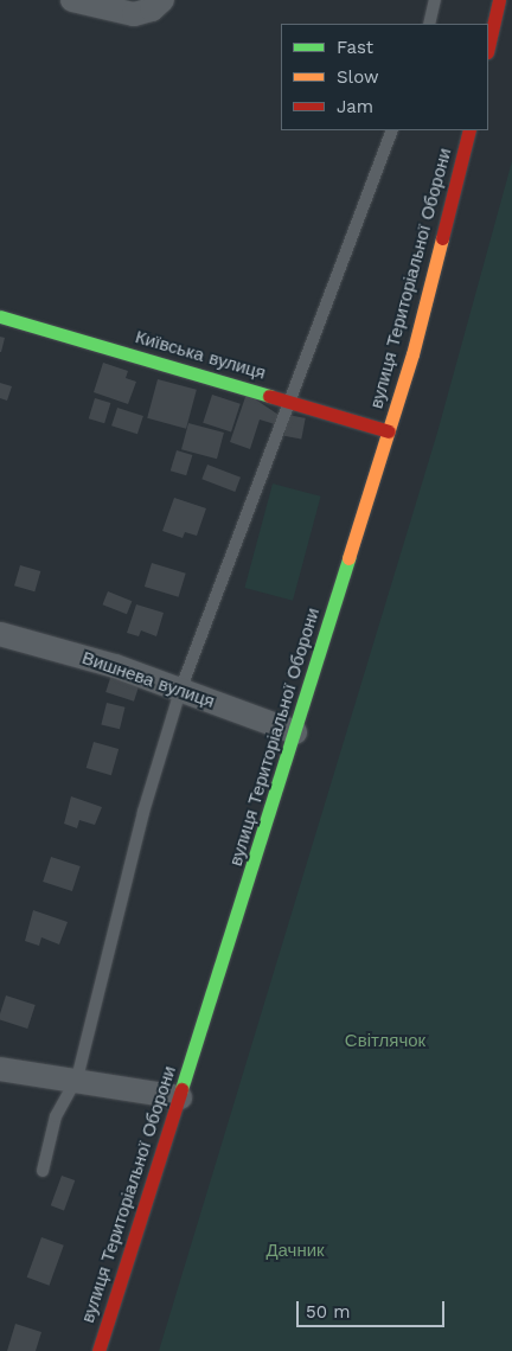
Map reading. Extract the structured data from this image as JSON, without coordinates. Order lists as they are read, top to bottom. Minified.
{"streets":{"street":["вулиця Територіальної Оборони","Київська вулиця","Вишнева вулиця"]},"crossings":[["вулиця Територіальної Оборони","Київська вулиця"],["вулиця Територіальної Оборони","Вишнева вулиця"]],"parks":["Світлячок","Дачник"],"legend":["Fast","Slow","Jam"],"scale_bar":"50 m"}
